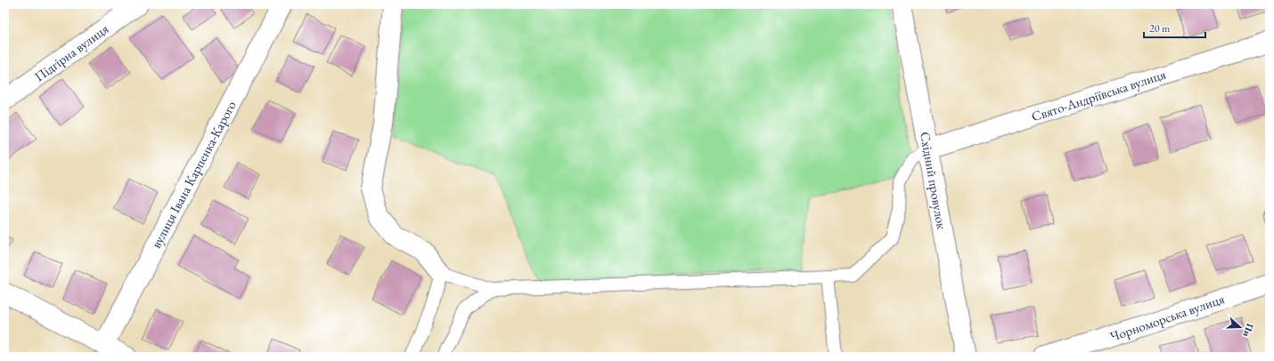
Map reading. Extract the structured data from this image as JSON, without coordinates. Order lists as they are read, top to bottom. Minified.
{"streets":{"street":["Підгірна вулиця","Свято-Андріївська вулиця","вулиця Івана Карпенка-Карого","Східний провулок","Чорноморська вулиця"]},"crossings":[["Свято-Андріївська вулиця","Східний провулок"]],"scale_bar":"20 m","north":"right"}
